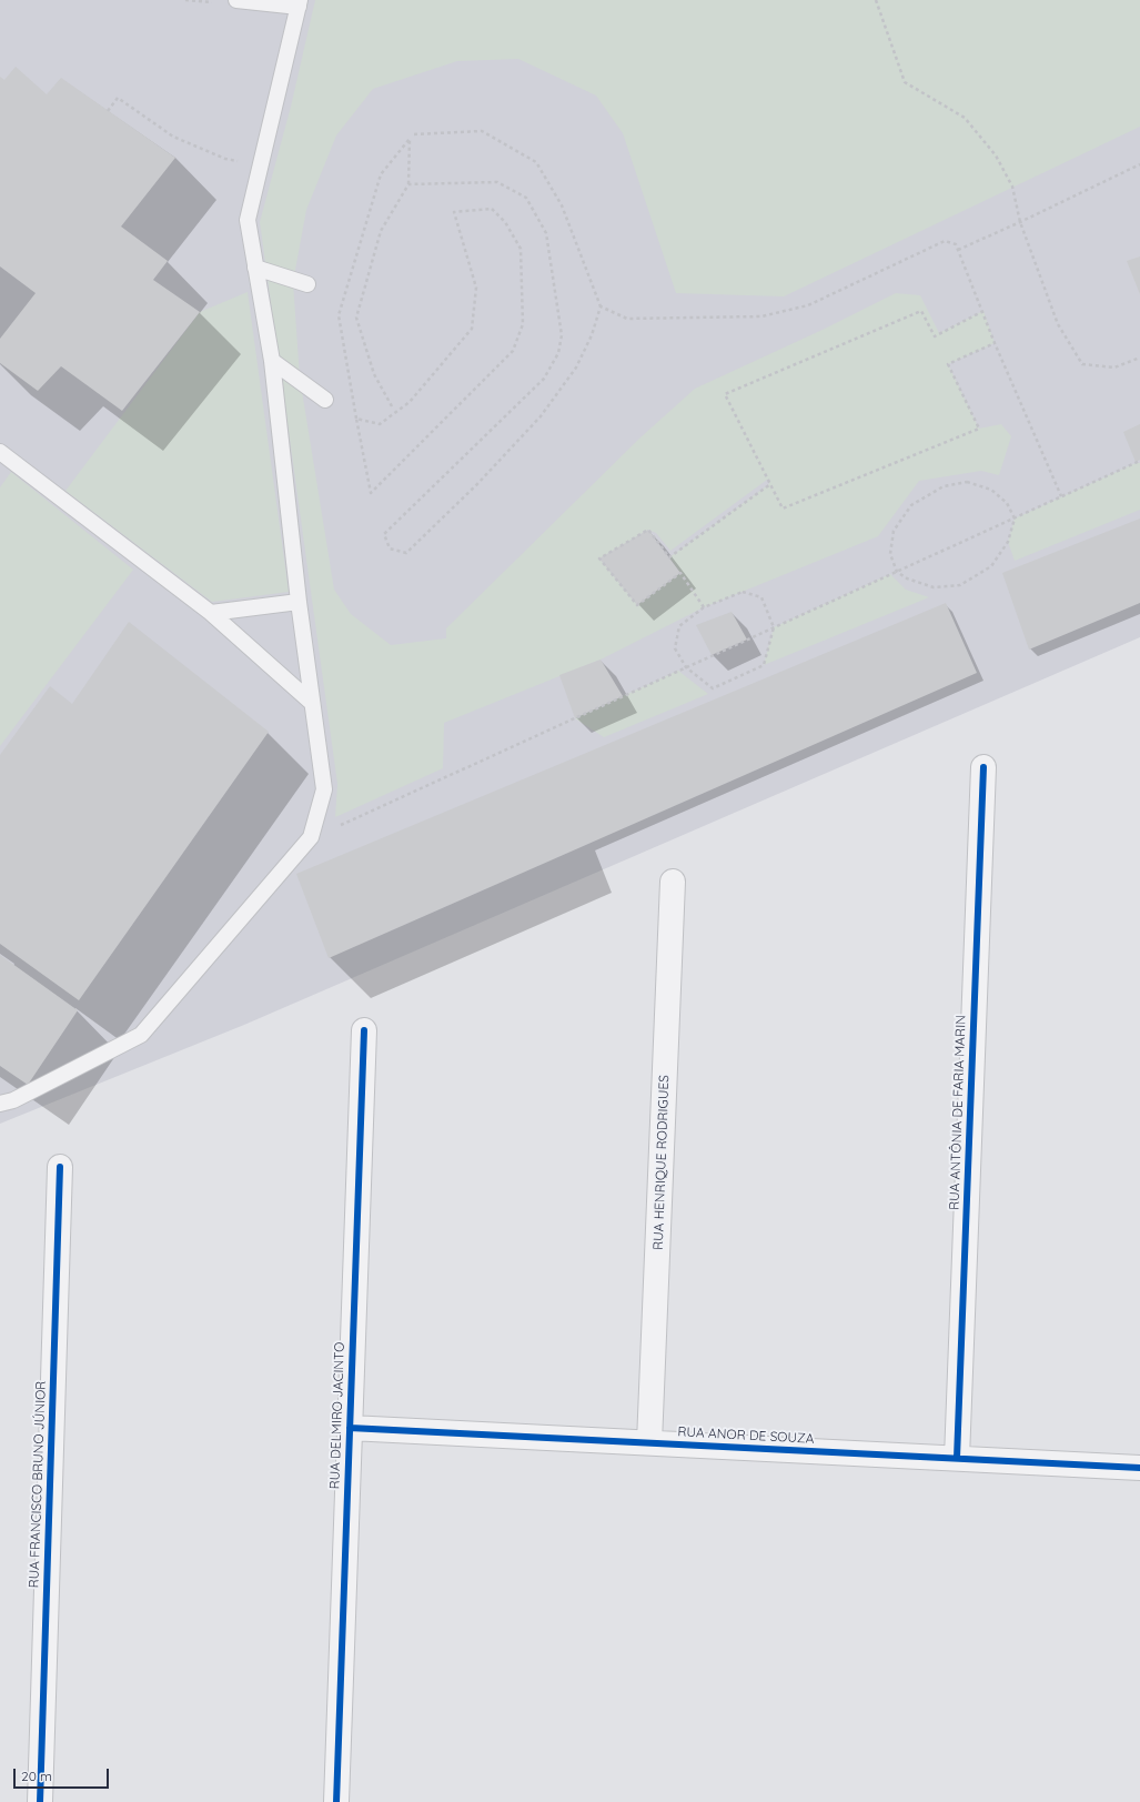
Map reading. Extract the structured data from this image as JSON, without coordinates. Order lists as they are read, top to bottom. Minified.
{"streets":{"street":["RUA ANTÔNIA DE FARIA MARIN","RUA HENRIQUE RODRIGUES","RUA DELMIRO JACINTO","RUA ANOR DE SOUZA","RUA FRANCISCO BRUNO JÚNIOR"]},"crossings":[["RUA ANTÔNIA DE FARIA MARIN","RUA ANOR DE SOUZA"],["RUA HENRIQUE RODRIGUES","RUA ANOR DE SOUZA"],["RUA DELMIRO JACINTO","RUA ANOR DE SOUZA"]],"scale_bar":"20 m"}
